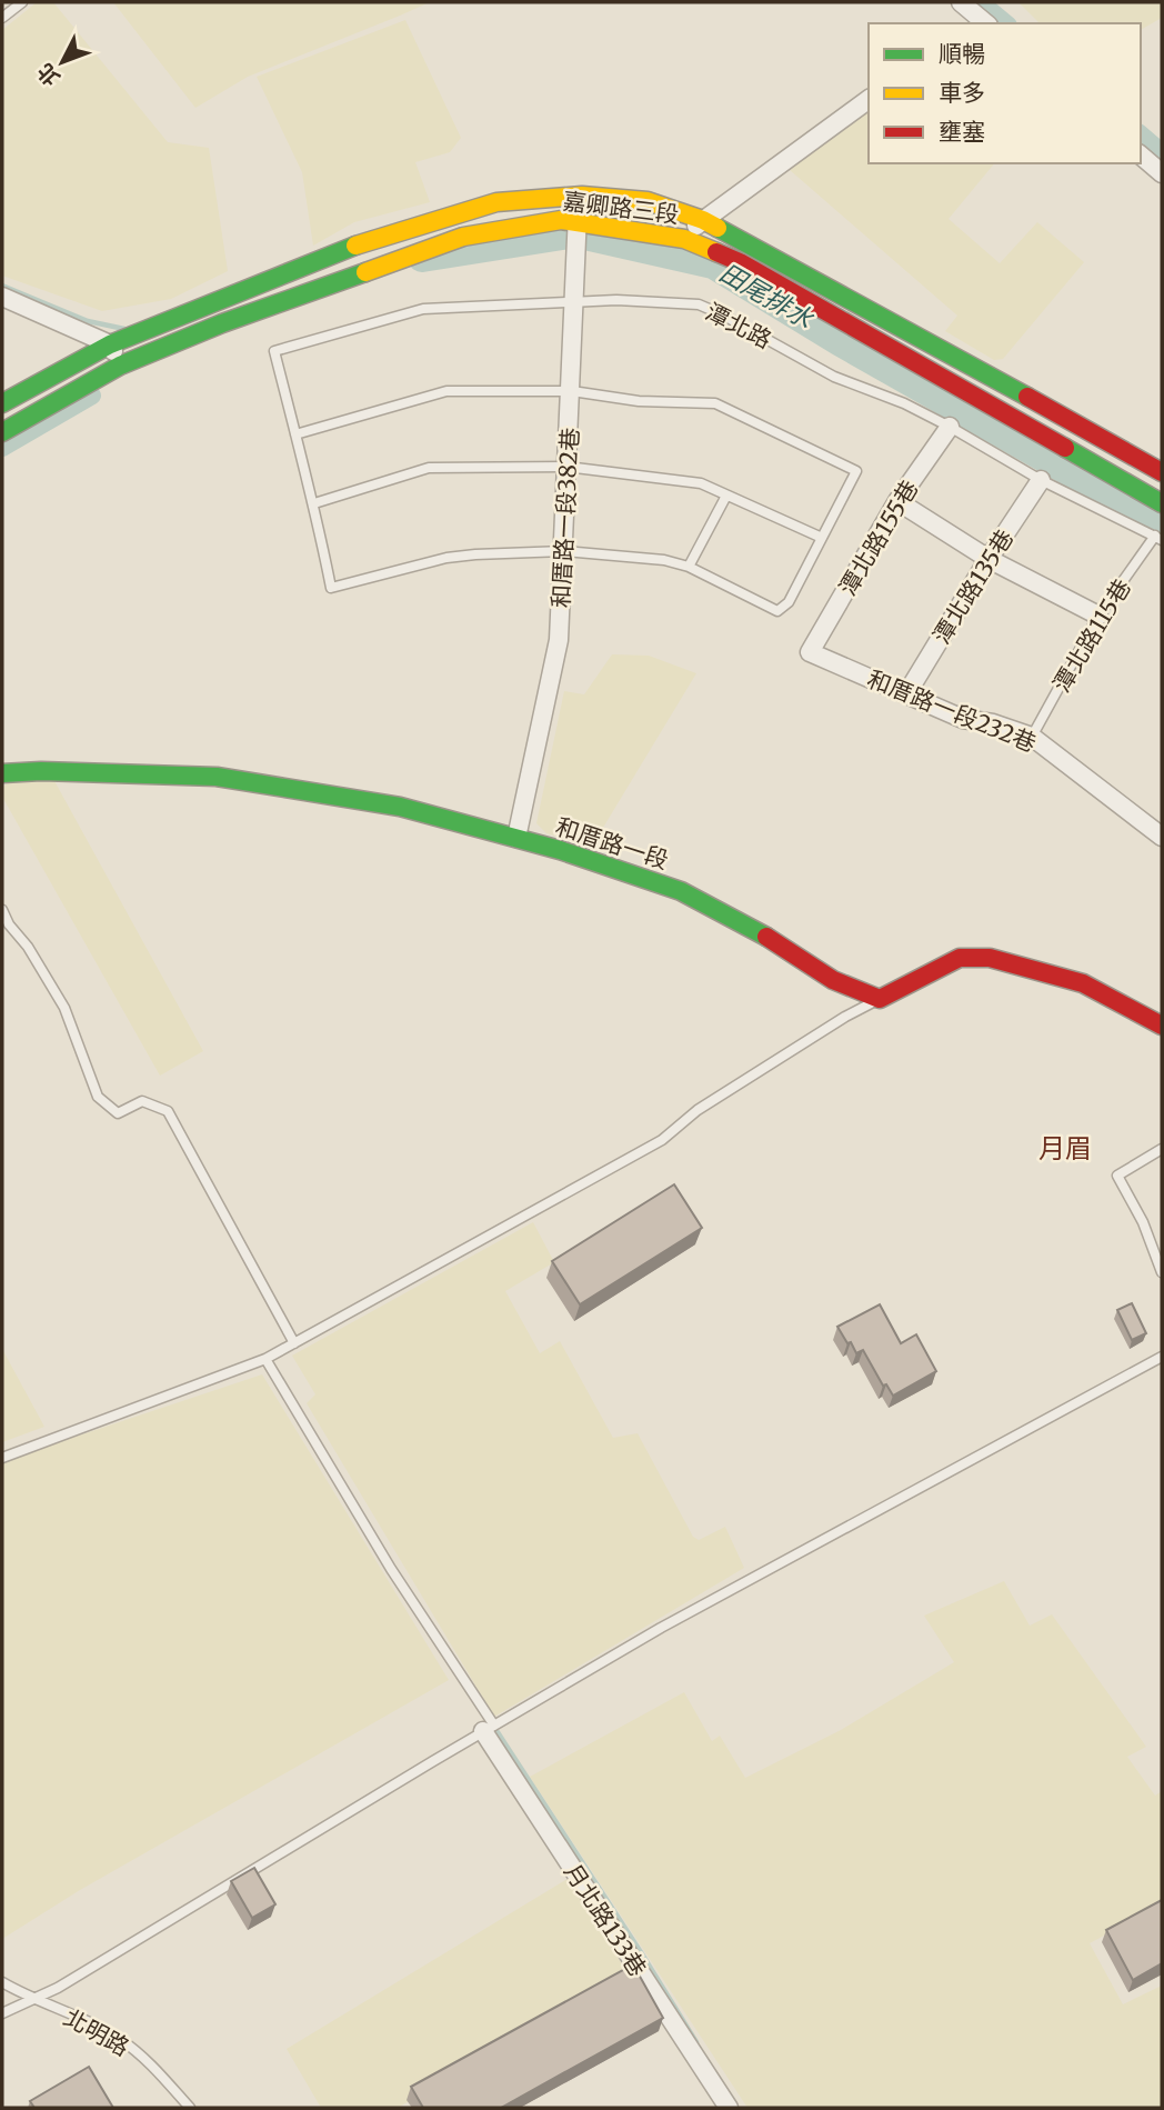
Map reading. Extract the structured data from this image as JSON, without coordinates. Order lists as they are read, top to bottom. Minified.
{"streets":{"street":["嘉卿路三段","和厝路一段382巷","潭北路155巷","潭北路135巷","和厝路一段232巷","和厝路一段","月北路133巷"],"lane":["潭北路","潭北路115巷","北明路"]},"crossings":[["嘉卿路三段","和厝路一段382巷"],["潭北路","和厝路一段382巷"],["潭北路","潭北路155巷"],["潭北路","潭北路135巷"],["潭北路","潭北路115巷"],["和厝路一段382巷","和厝路一段"],["潭北路155巷","和厝路一段232巷"],["潭北路135巷","和厝路一段232巷"],["潭北路115巷","和厝路一段232巷"]],"districts":["月眉"],"water":["田尾排水"],"legend":["順暢","車多","壅塞"],"north":"bottom left"}
